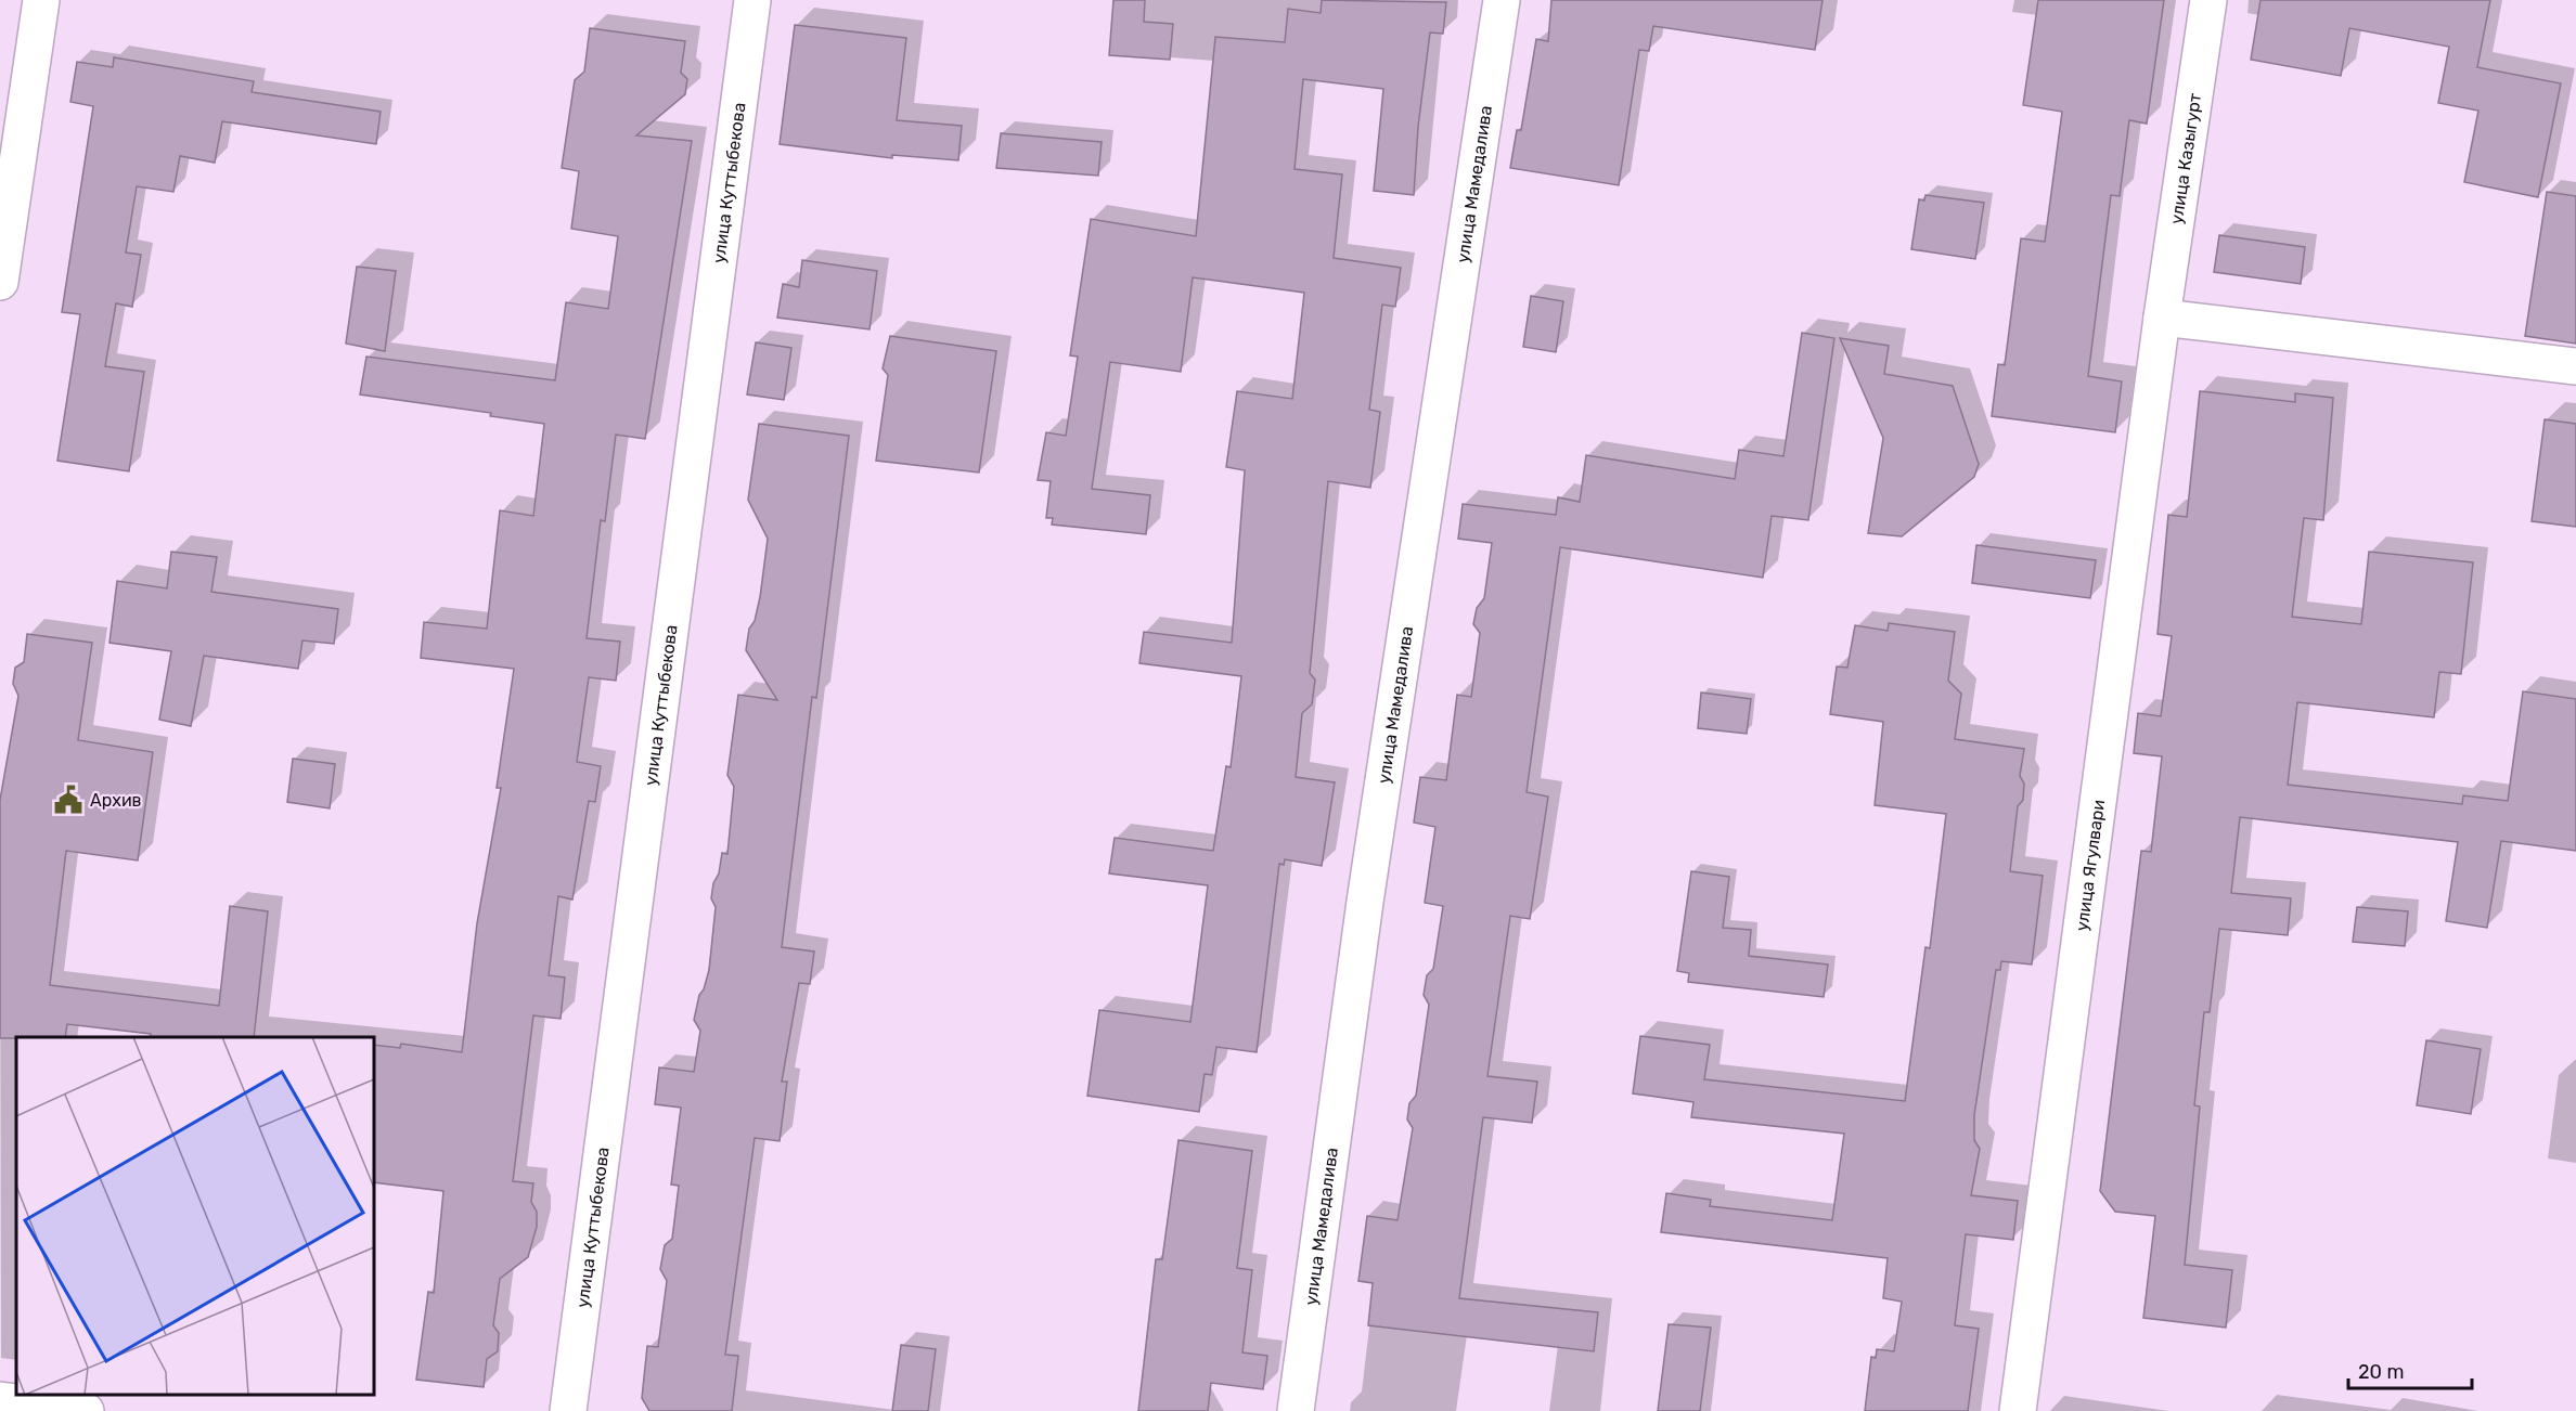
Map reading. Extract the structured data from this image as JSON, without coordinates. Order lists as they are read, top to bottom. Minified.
{"streets":{"street":["улица Казыгурт","улица Куттыбекова","улица Мамедалива","улица Ягулвари"]},"crossings":[["улица Казыгурт","улица Ягулвари"]],"places":{"public building":["Архив"]},"scale_bar":"20 m"}
